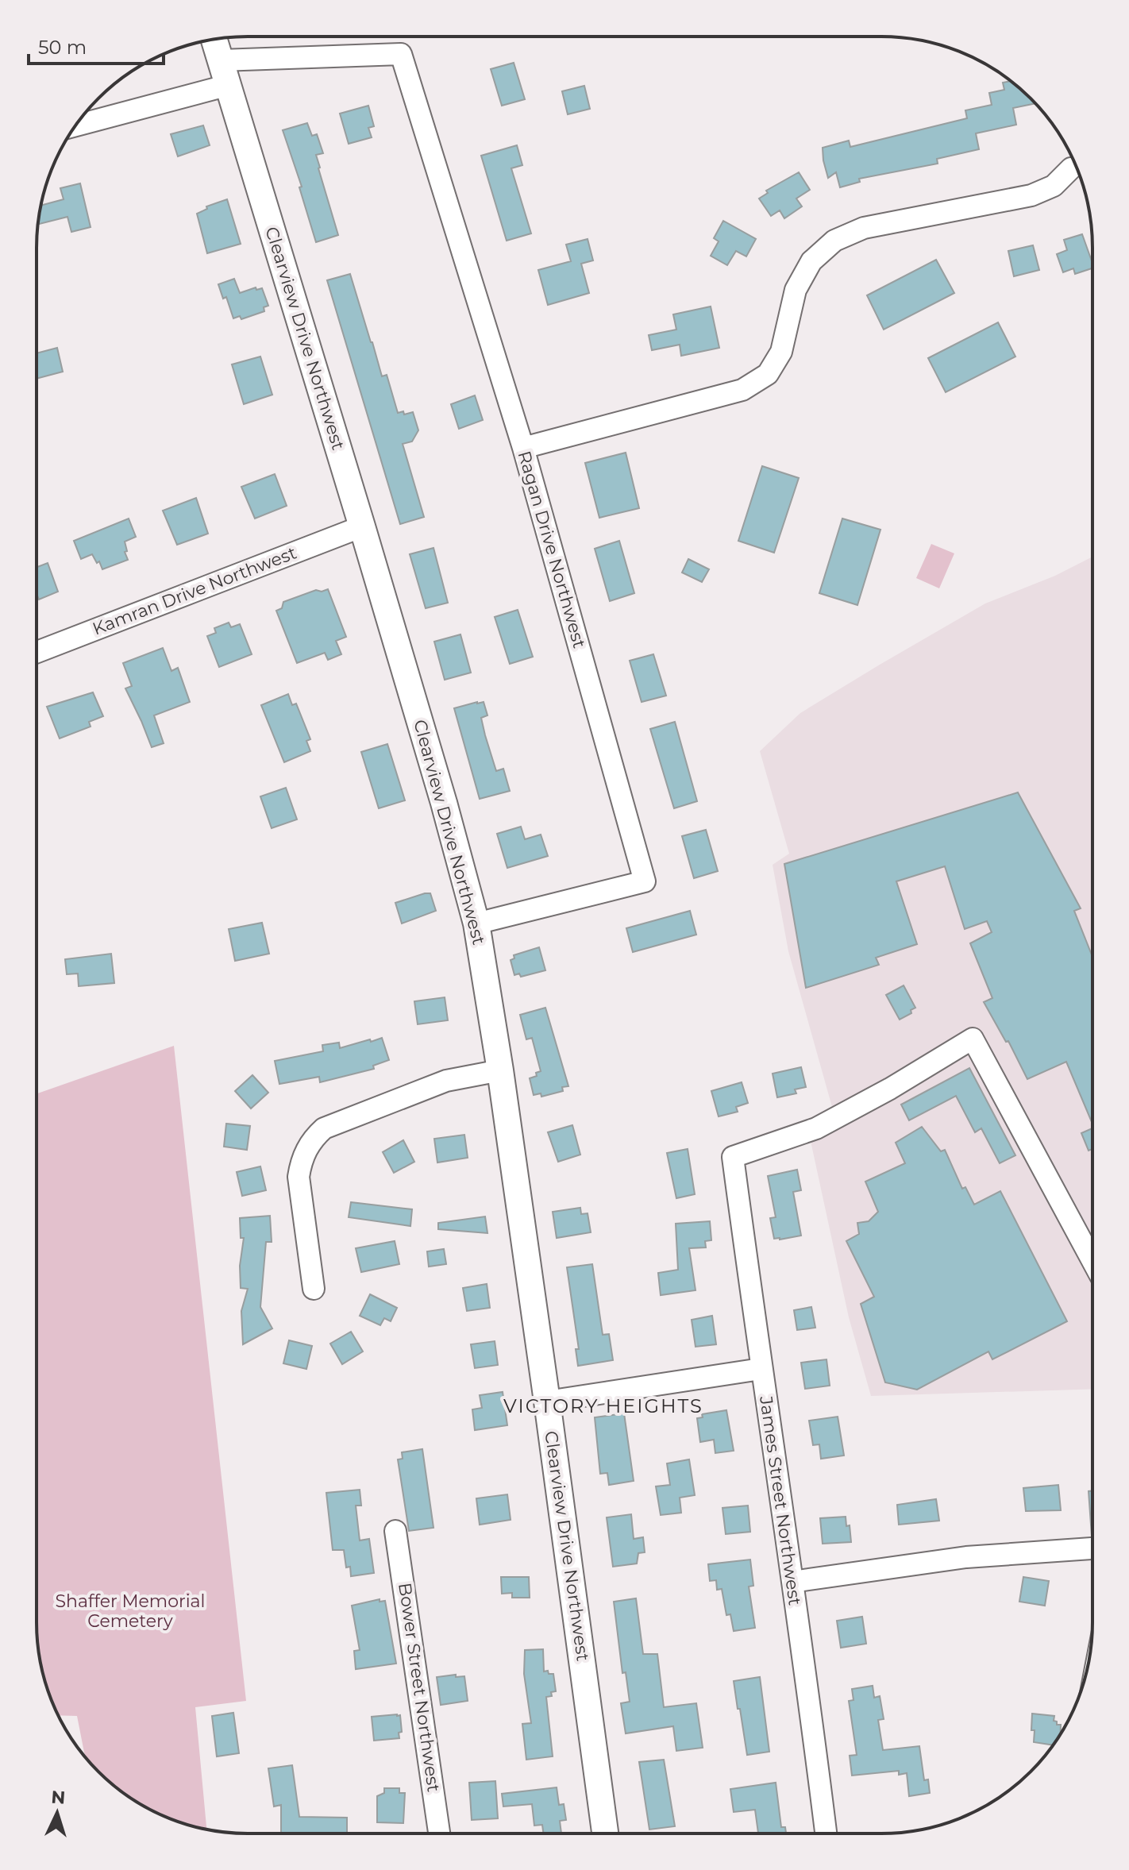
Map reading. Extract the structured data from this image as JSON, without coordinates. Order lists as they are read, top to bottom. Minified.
{"streets":{"street":["Clearview Drive Northwest","Ragan Drive Northwest","Kamran Drive Northwest","James Street Northwest","Bower Street Northwest"]},"crossings":[["Clearview Drive Northwest","Ragan Drive Northwest"],["Clearview Drive Northwest","Kamran Drive Northwest"]],"districts":["VICTORY HEIGHTS"],"parks":["Shaffer Memorial Cemetery"],"scale_bar":"50 m","north":"top"}
